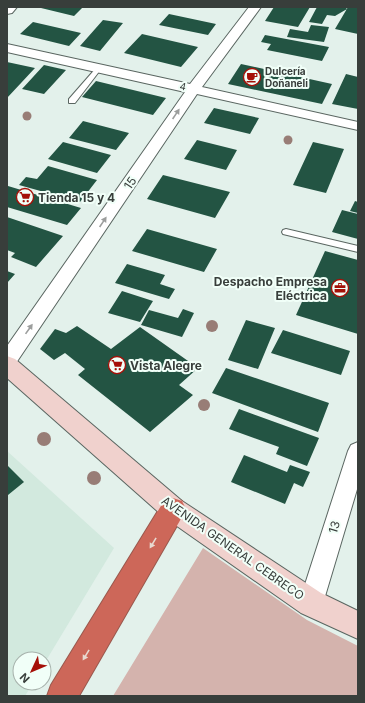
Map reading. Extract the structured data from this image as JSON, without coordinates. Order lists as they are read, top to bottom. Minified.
{"streets":{"main road":["AVENIDA GENERAL CEBRECO"],"street":["4","15","13"]},"crossings":[["4","15"],["13","AVENIDA GENERAL CEBRECO"]],"one_way":["15"],"places":{"cafe":["Dulcería Doñaneli"],"supermarket":["Tienda 15 y 4","Vista Alegre"],"office":["Despacho Empresa Eléctrica"]},"north":"bottom left"}
